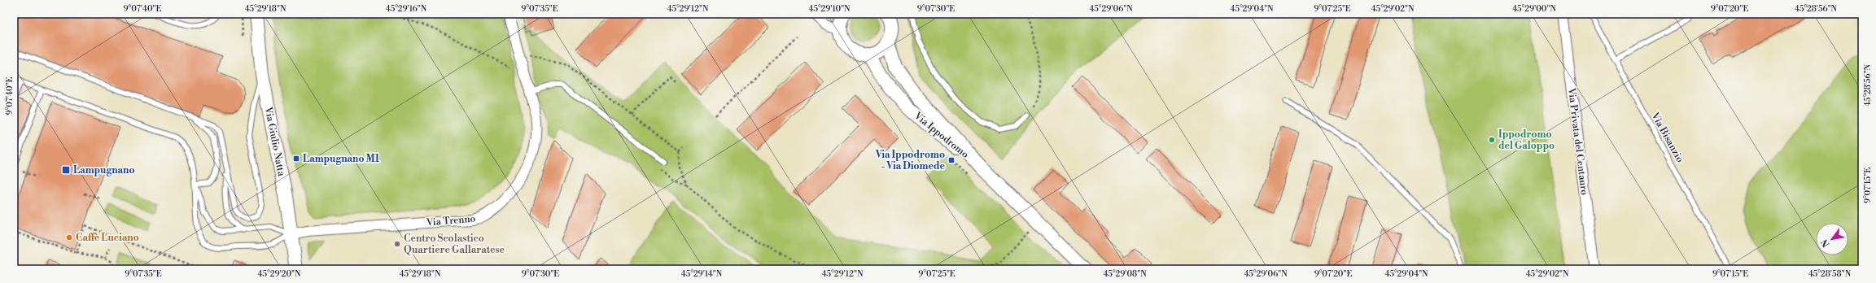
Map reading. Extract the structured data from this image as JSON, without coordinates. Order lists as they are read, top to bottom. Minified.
{"streets":{"street":["Via Ippodromo","Via Giulio Natta","Via Privata del Centauro","Via Trenno"],"lane":["Via Bisanzio"]},"crossings":[["Via Giulio Natta","Via Trenno"]],"places":{"other":["Ippodromo del Galoppo","Caffè Luciano","Centro Scolastico Quartiere Gallaratese"],"transit":["Lampugnano M1","Via Ippodromo - Via Diomede","Lampugnano"]},"north":"bottom left","coordinates":["9°07'40\"E","45°29'18\"N","45°29'16\"N","9°07'35\"E","45°29'12\"N","45°29'10\"N","9°07'30\"E","45°29'06\"N","45°29'04\"N","9°07'25\"E","45°29'02\"N","45°29'00\"N","9°07'20\"E","45°28'56\"N","9°07'15\"E","45°29'20\"N","45°29'14\"N","45°29'08\"N","45°28'58\"N"]}
